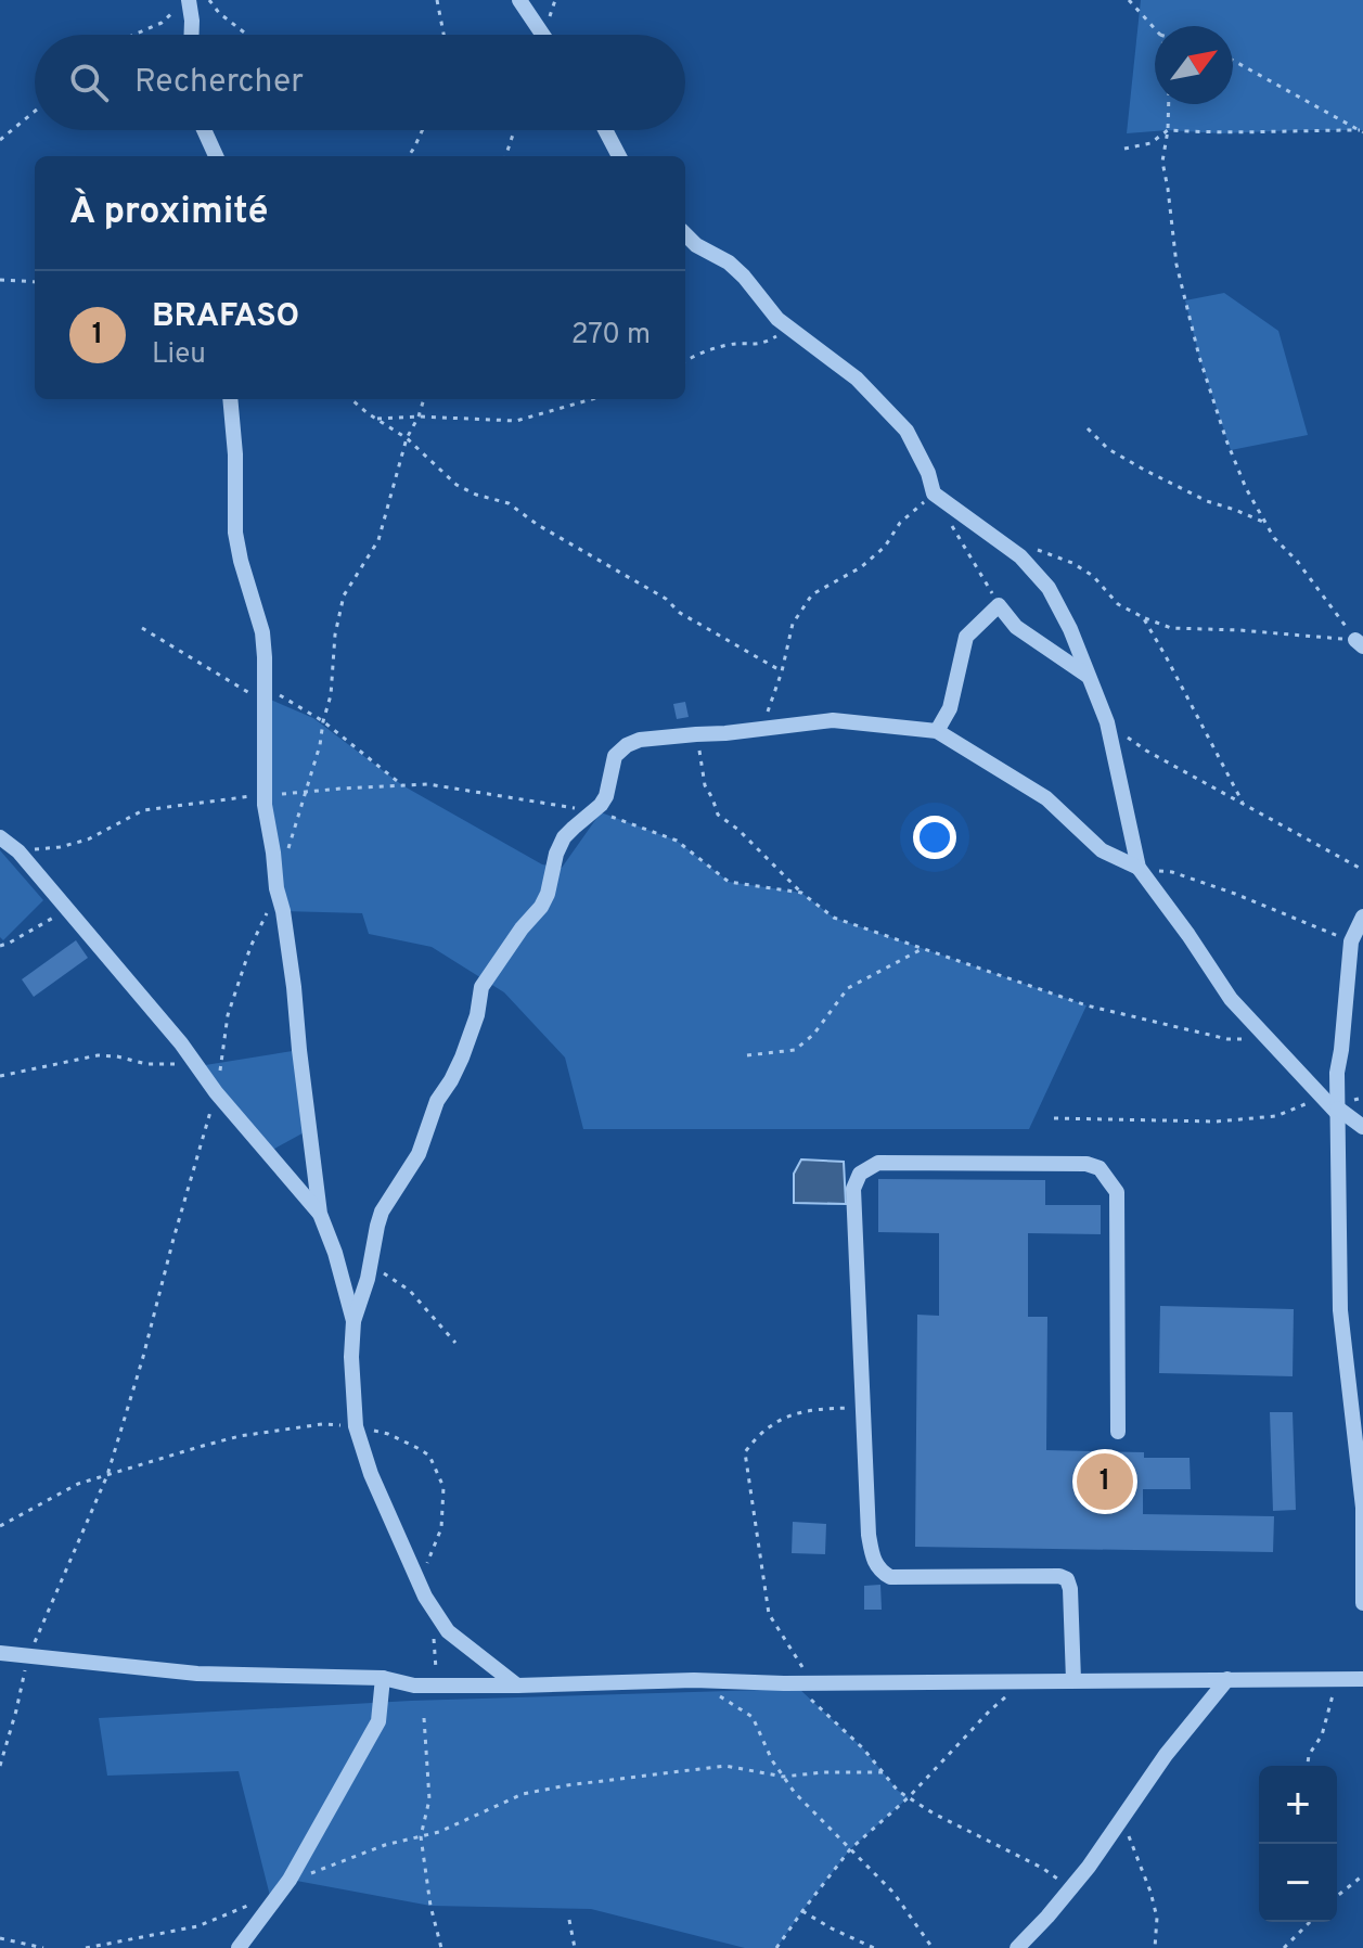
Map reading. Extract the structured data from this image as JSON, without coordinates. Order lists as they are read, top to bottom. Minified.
{"north":"top right","page":{"search":"Rechercher","heading":"À proximité","list":[{"mark":"1","name":"BRAFASO","note":"Lieu","value":"270 m"}],"pins":"1","map_buttons":["+","−"]}}
